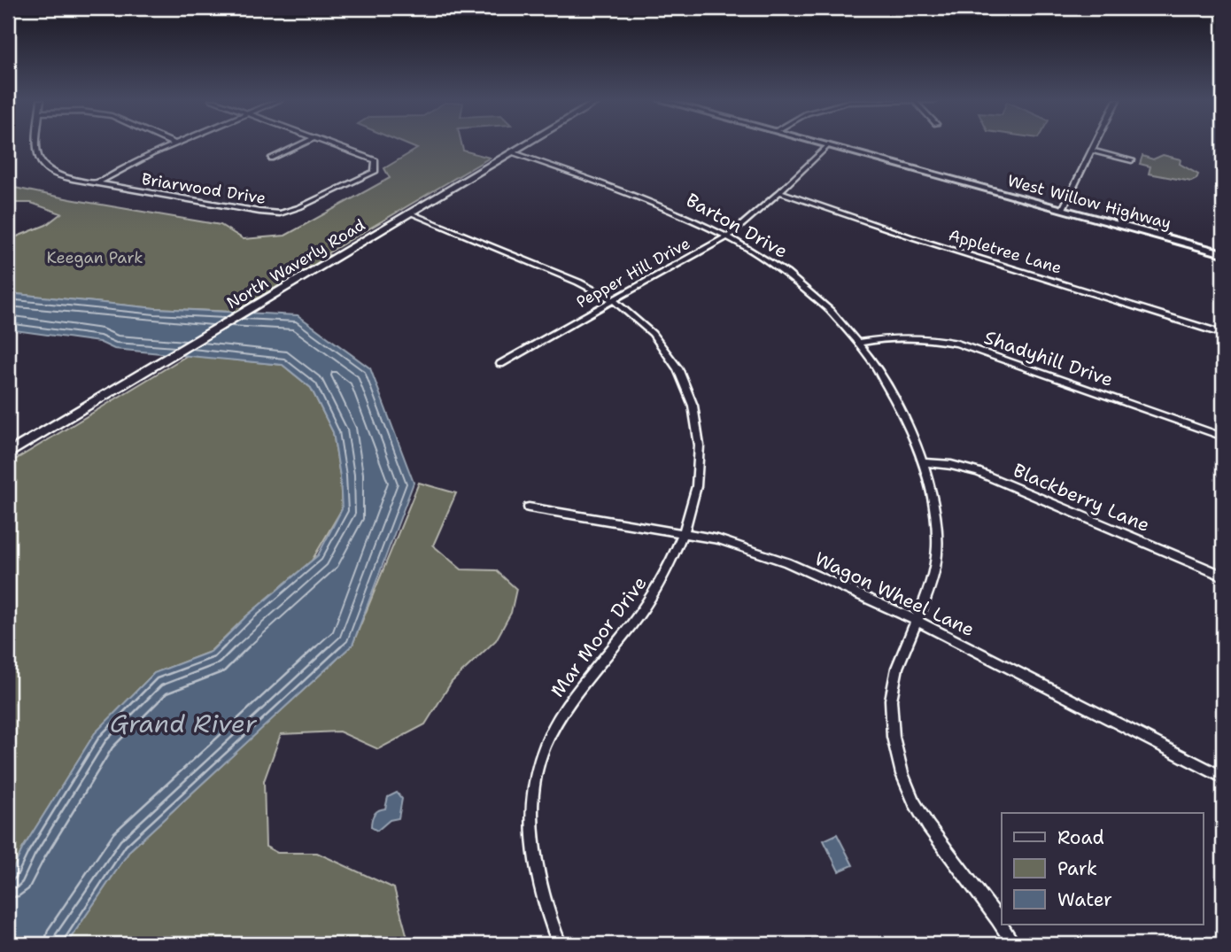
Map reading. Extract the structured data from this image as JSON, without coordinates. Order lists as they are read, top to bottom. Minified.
{"streets":{"main road":["North Waverly Road"],"street":["Briarwood Drive","West Willow Highway","Barton Drive","Appletree Lane","Pepper Hill Drive","Shadyhill Drive","Blackberry Lane","Wagon Wheel Lane","Mar Moor Drive"]},"crossings":[["West Willow Highway","Pepper Hill Drive"],["Barton Drive","North Waverly Road"],["Barton Drive","Pepper Hill Drive"],["Barton Drive","Shadyhill Drive"],["Barton Drive","Blackberry Lane"],["Barton Drive","Wagon Wheel Lane"],["Appletree Lane","Pepper Hill Drive"],["North Waverly Road","Mar Moor Drive"],["Pepper Hill Drive","Mar Moor Drive"],["Wagon Wheel Lane","Mar Moor Drive"]],"water":["Grand River"],"parks":["Keegan Park"],"legend":["Road","Park","Water"]}
